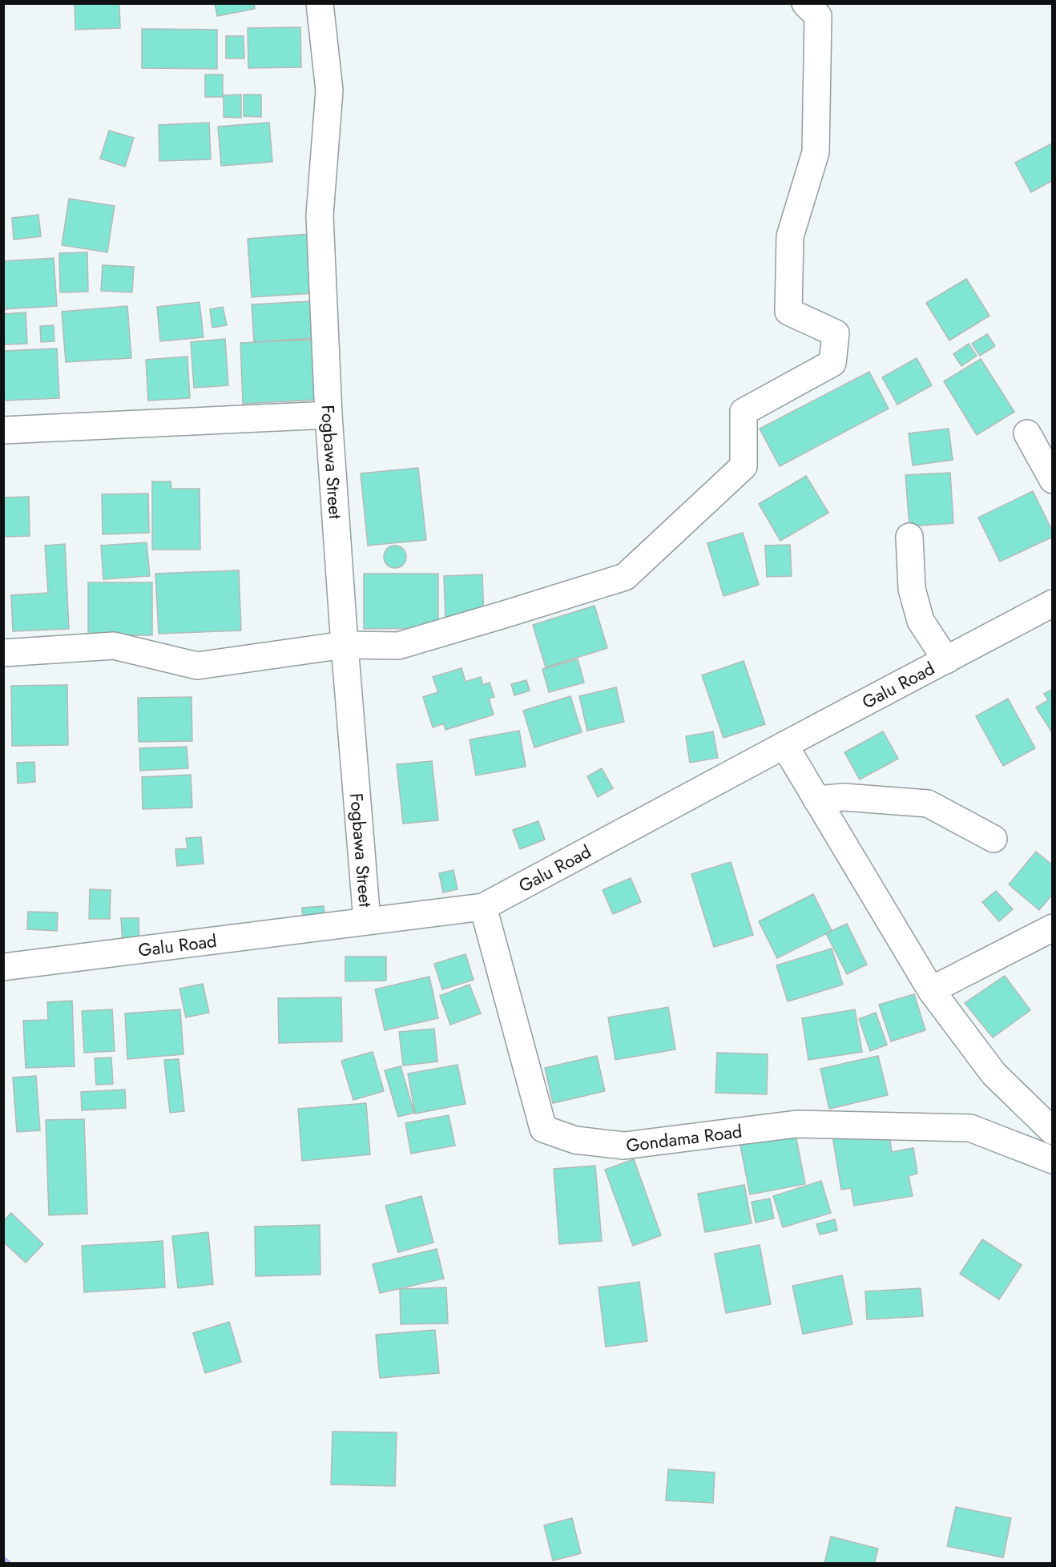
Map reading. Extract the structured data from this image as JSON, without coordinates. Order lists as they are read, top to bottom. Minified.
{"streets":{"street":["Fogbawa Street","Galu Road","Gondama Road"]},"crossings":[["Fogbawa Street","Galu Road"],["Galu Road","Gondama Road"]]}
